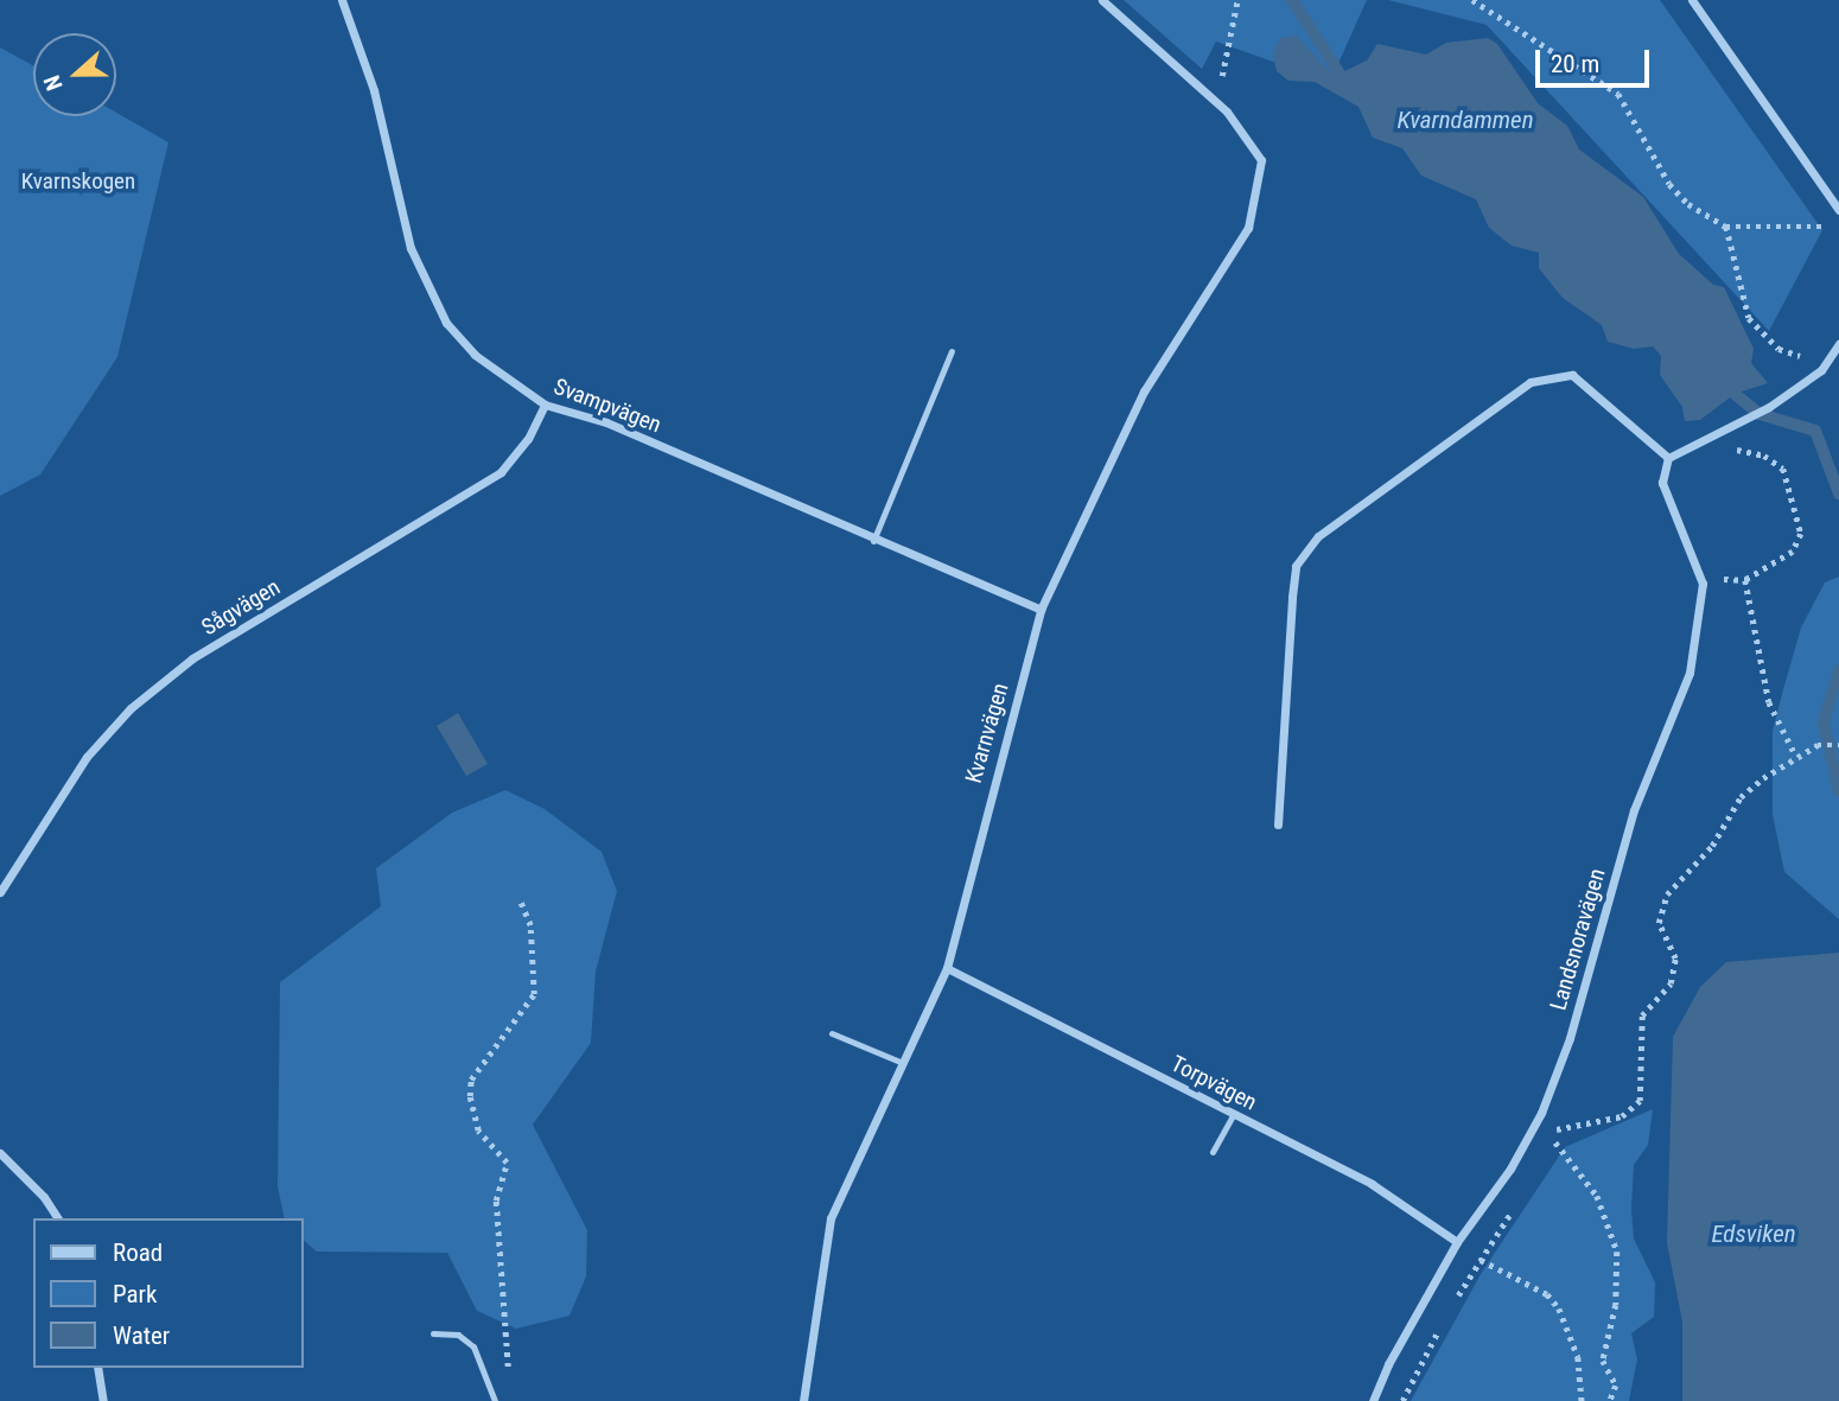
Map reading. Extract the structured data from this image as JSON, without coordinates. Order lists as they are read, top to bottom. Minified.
{"streets":{"street":["Svampvägen","Sågvägen","Kvarnvägen","Landsnoravägen","Torpvägen"]},"crossings":[["Svampvägen","Sågvägen"],["Svampvägen","Kvarnvägen"],["Kvarnvägen","Torpvägen"],["Landsnoravägen","Torpvägen"]],"water":["Kvarndammen","Edsviken"],"parks":["Kvarnskogen"],"legend":["Road","Park","Water"],"scale_bar":"20 m","north":"left"}
